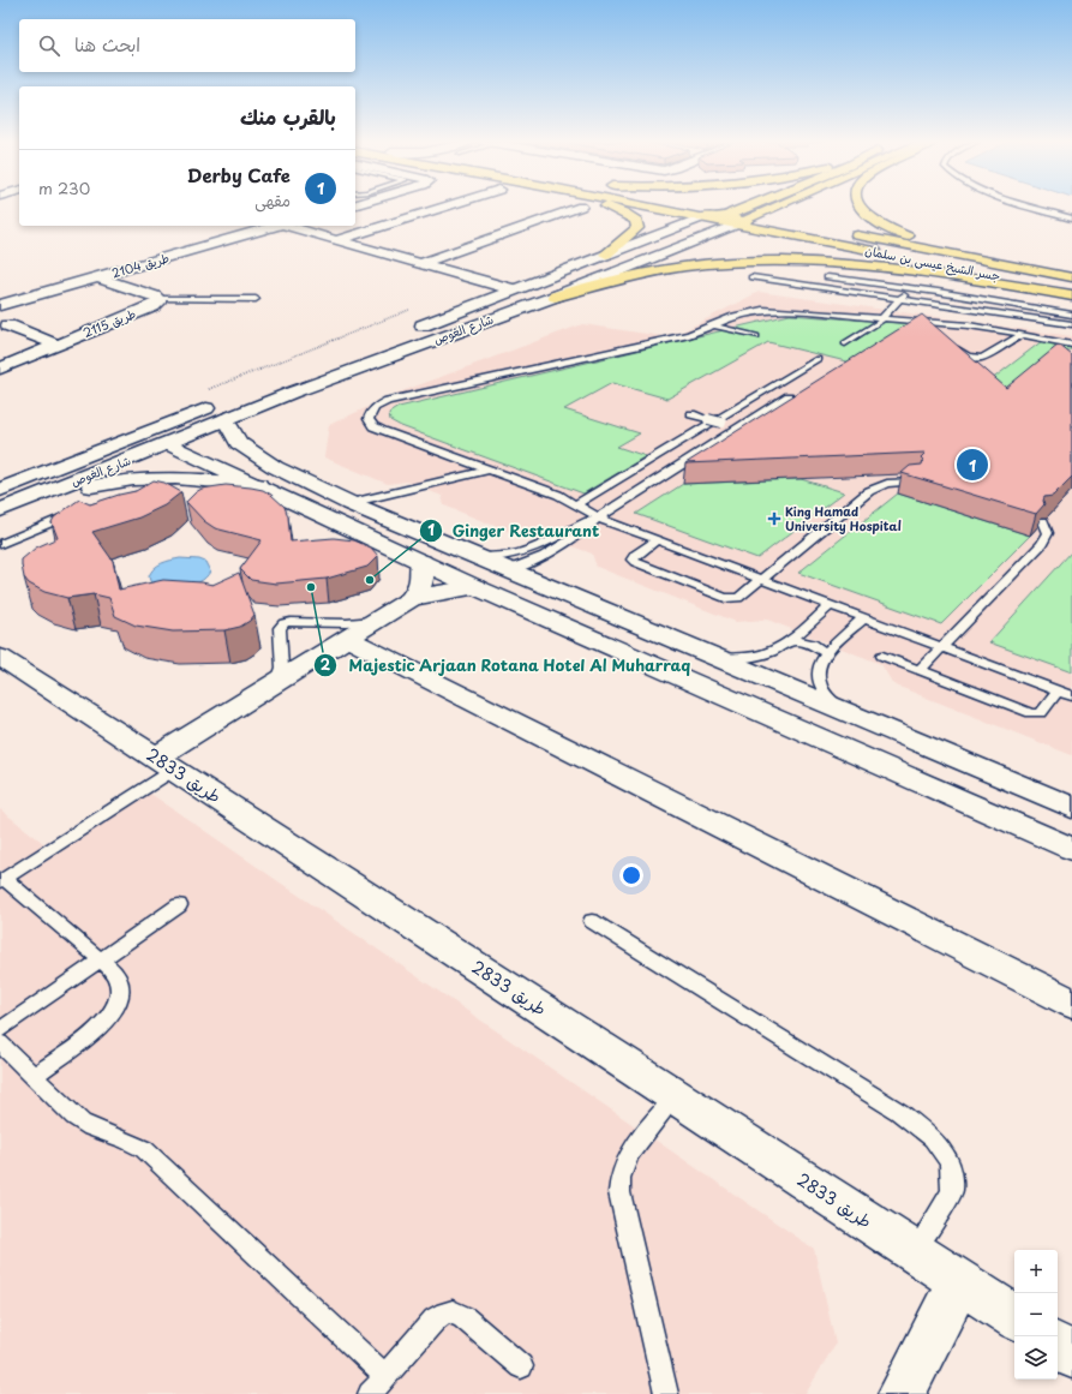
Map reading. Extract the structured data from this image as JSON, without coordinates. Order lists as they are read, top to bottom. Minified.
{"streets":{"main road":["جسر الشيخ عيسى بن سلمان","شارع الغوص"],"street":["طريق 2104","طريق 2115","طريق 2833"]},"crossings":[["جسر الشيخ عيسى بن سلمان","شارع الغوص"],["طريق 2104","طريق 2115"],["طريق 2104","شارع الغوص"]],"places":{"health":["King Hamad University Hospital"],"other":["Ginger Restaurant","Majestic Arjaan Rotana Hotel Al Muharraq"]},"page":{"search":"ابحث هنا","heading":"بالقرب منك","list":[{"mark":"1","name":"Derby Cafe","note":"مقهى","value":"230 m"}],"pins":"1","map_buttons":["+","−"]}}
